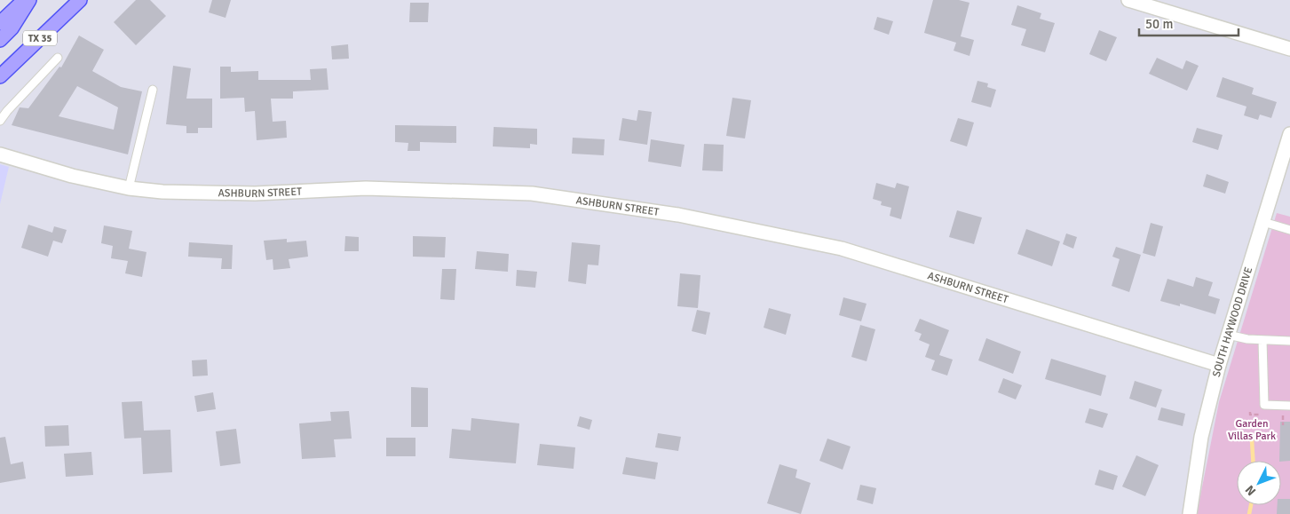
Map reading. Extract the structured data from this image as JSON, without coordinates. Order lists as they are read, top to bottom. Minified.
{"streets":{"main road":["TX 35"],"street":["ASHBURN STREET","SOUTH HAYWOOD DRIVE"]},"crossings":[["ASHBURN STREET","SOUTH HAYWOOD DRIVE"]],"parks":["Garden Villas Park"],"scale_bar":"50 m","north":"bottom left"}
